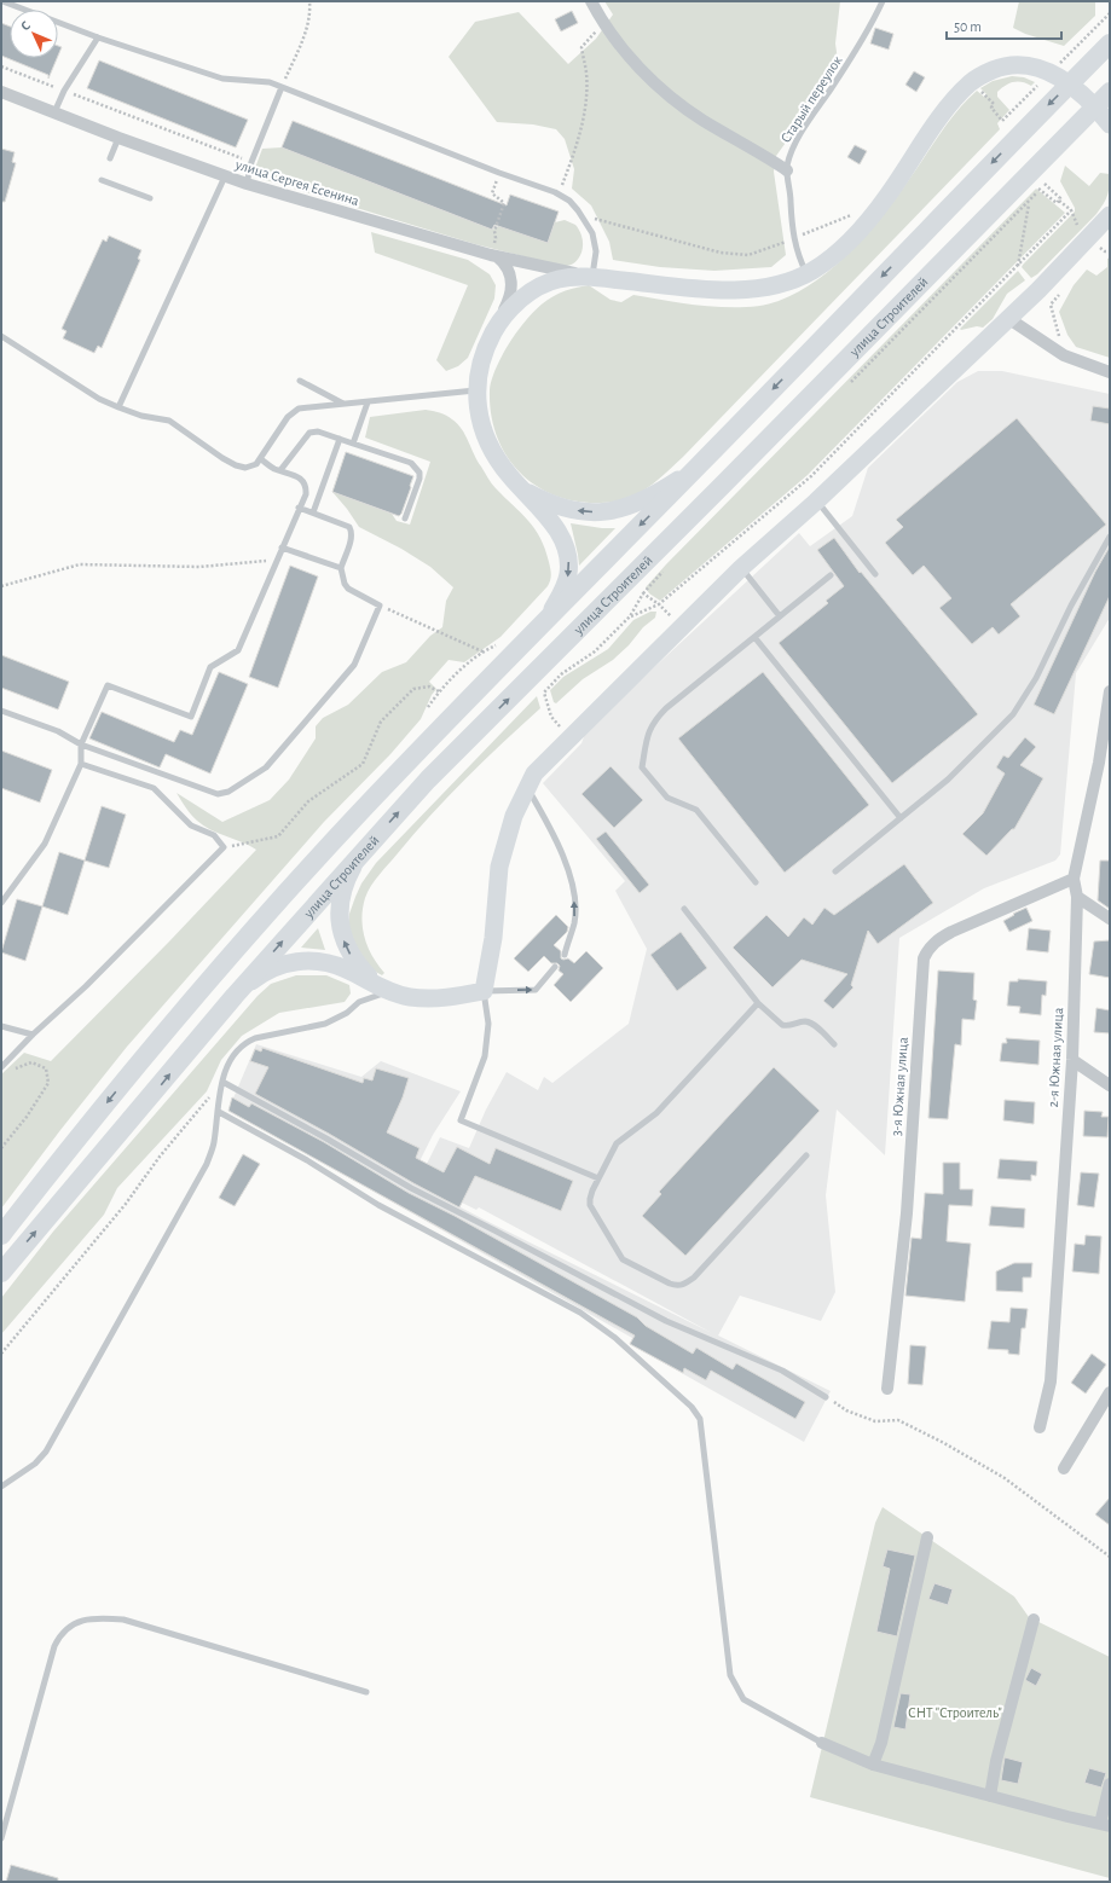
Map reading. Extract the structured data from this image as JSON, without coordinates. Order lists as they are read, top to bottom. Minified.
{"streets":{"main road":["улица Строителей"],"street":["улица Сергея Есенина","2-я Южная улица","3-я Южная улица"],"lane":["Старый переулок"]},"crossings":[["2-я Южная улица","3-я Южная улица"]],"parks":["СНТ \"Строитель\""],"scale_bar":"50 m","north":"top left"}
